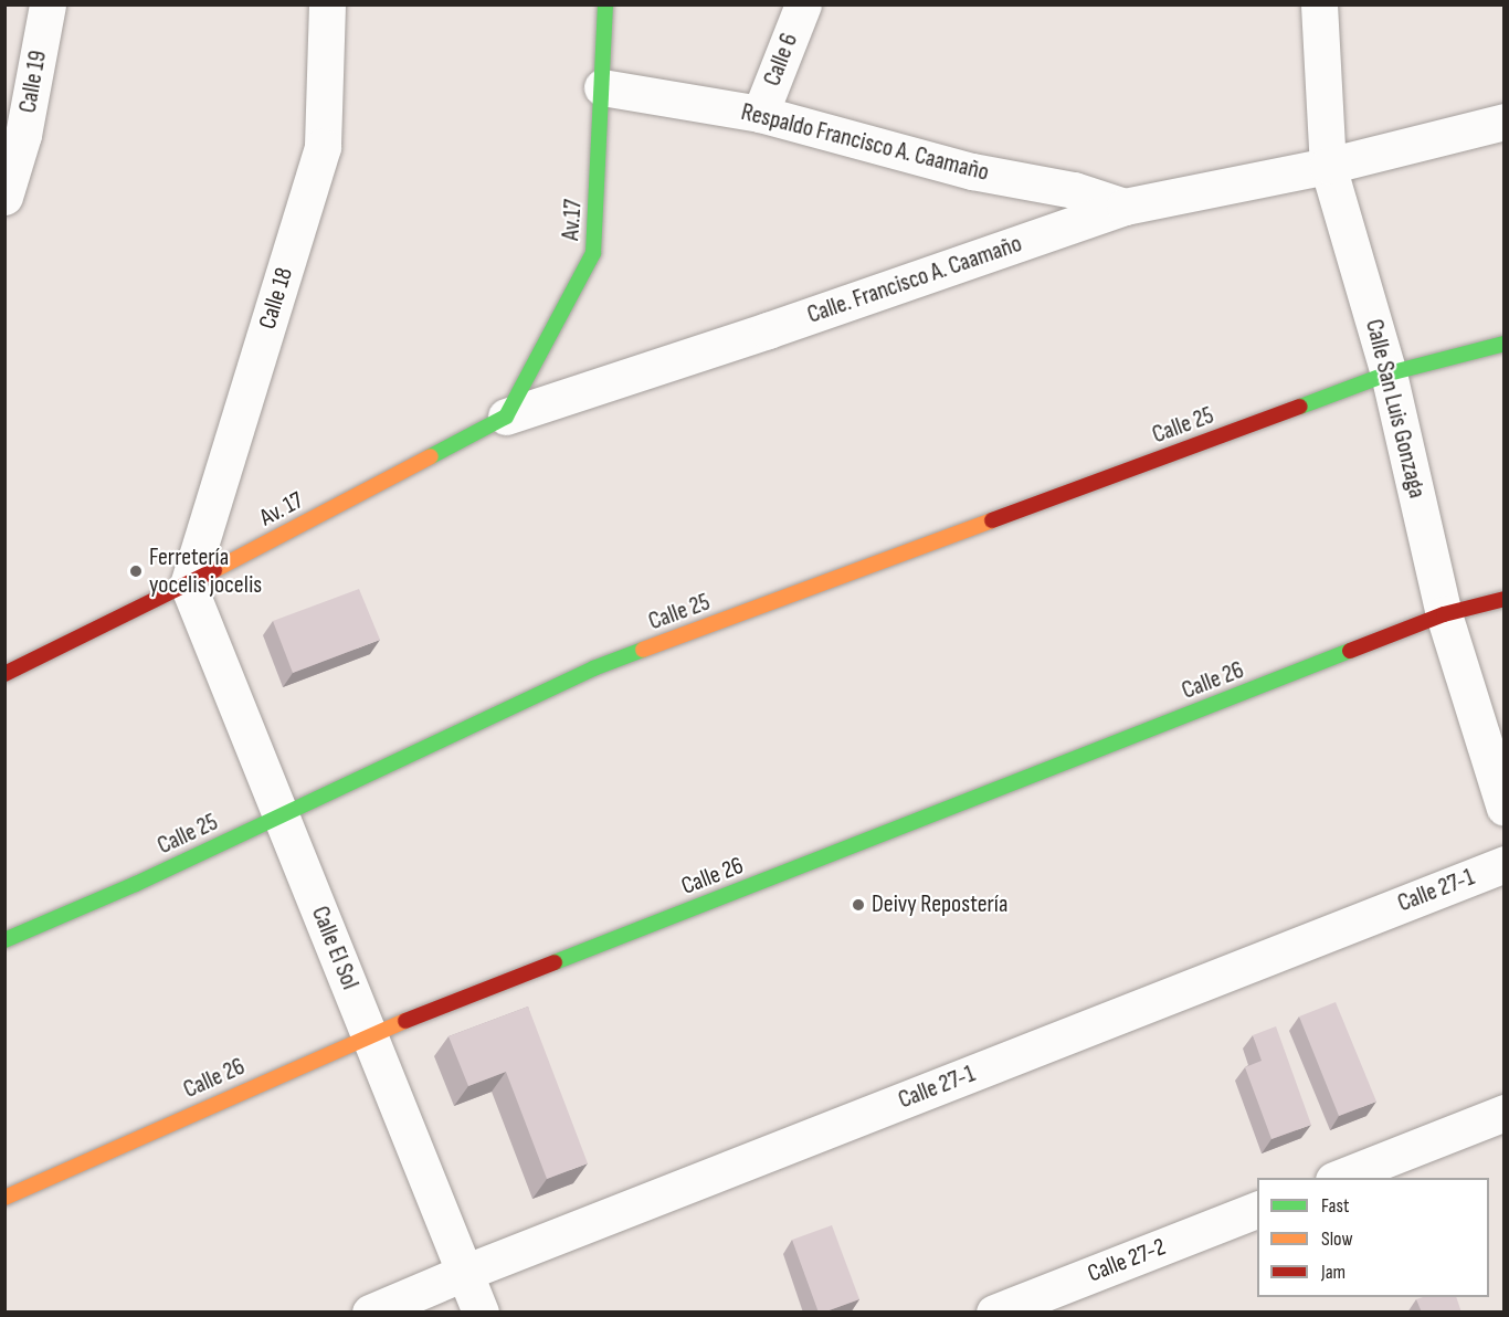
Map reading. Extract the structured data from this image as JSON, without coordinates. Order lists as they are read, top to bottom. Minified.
{"streets":{"street":["Calle 6","Calle 19","Respaldo Francisco A. Caamaño","Av.17","Calle. Francisco A. Caamaño","Calle 18","Calle San Luis Gonzaga","Calle 25","Av. 17","Calle 26","Calle 27-1","Calle El Sol","Calle 27-2"]},"crossings":[["Calle 6","Respaldo Francisco A. Caamaño"],["Respaldo Francisco A. Caamaño","Av.17"],["Respaldo Francisco A. Caamaño","Calle. Francisco A. Caamaño"],["Av.17","Calle. Francisco A. Caamaño"],["Av.17","Av. 17"],["Calle. Francisco A. Caamaño","Calle San Luis Gonzaga"],["Calle. Francisco A. Caamaño","Av. 17"],["Calle 18","Av. 17"],["Calle 18","Calle El Sol"],["Calle San Luis Gonzaga","Calle 25"],["Calle San Luis Gonzaga","Calle 26"],["Calle 25","Calle El Sol"],["Av. 17","Calle El Sol"],["Calle 26","Calle El Sol"],["Calle 27-1","Calle El Sol"]],"places":["Ferretería yocelis jocelis","Deivy Repostería"],"legend":["Fast","Slow","Jam"]}
